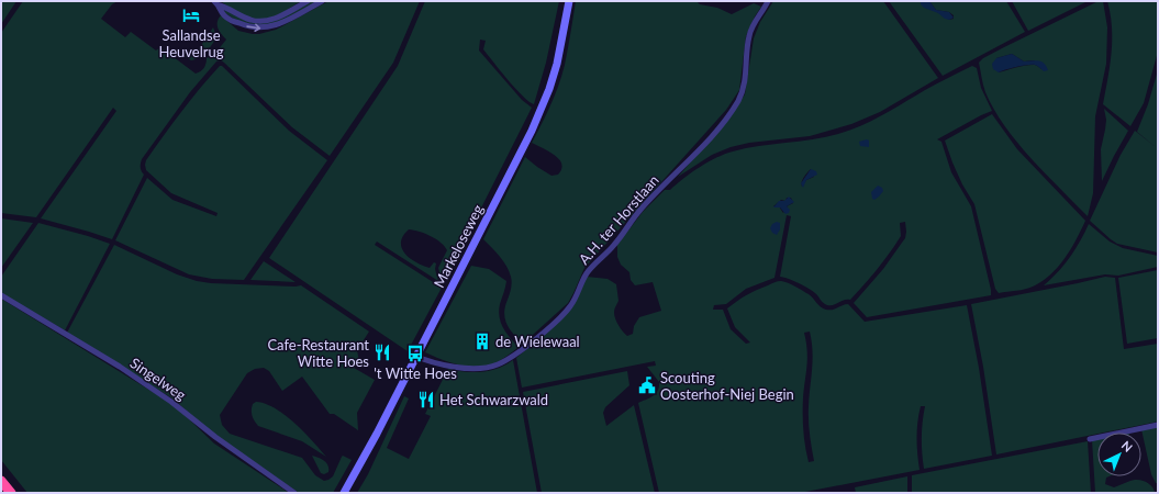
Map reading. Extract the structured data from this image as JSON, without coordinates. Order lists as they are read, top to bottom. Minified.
{"streets":{"main road":["Markeloseweg"],"street":["A.H. ter Horstlaan","Singelweg"]},"crossings":[["A.H. ter Horstlaan","Markeloseweg"]],"places":{"hotel":["Sallandse Heuvelrug"],"building":["de Wielewaal"],"restaurant":["Cafe-Restaurant Witte Hoes","Het Schwarzwald"],"bus stop":["'t Witte Hoes"],"public building":["Scouting Oosterhof-Niej Begin"]},"north":"top right"}
